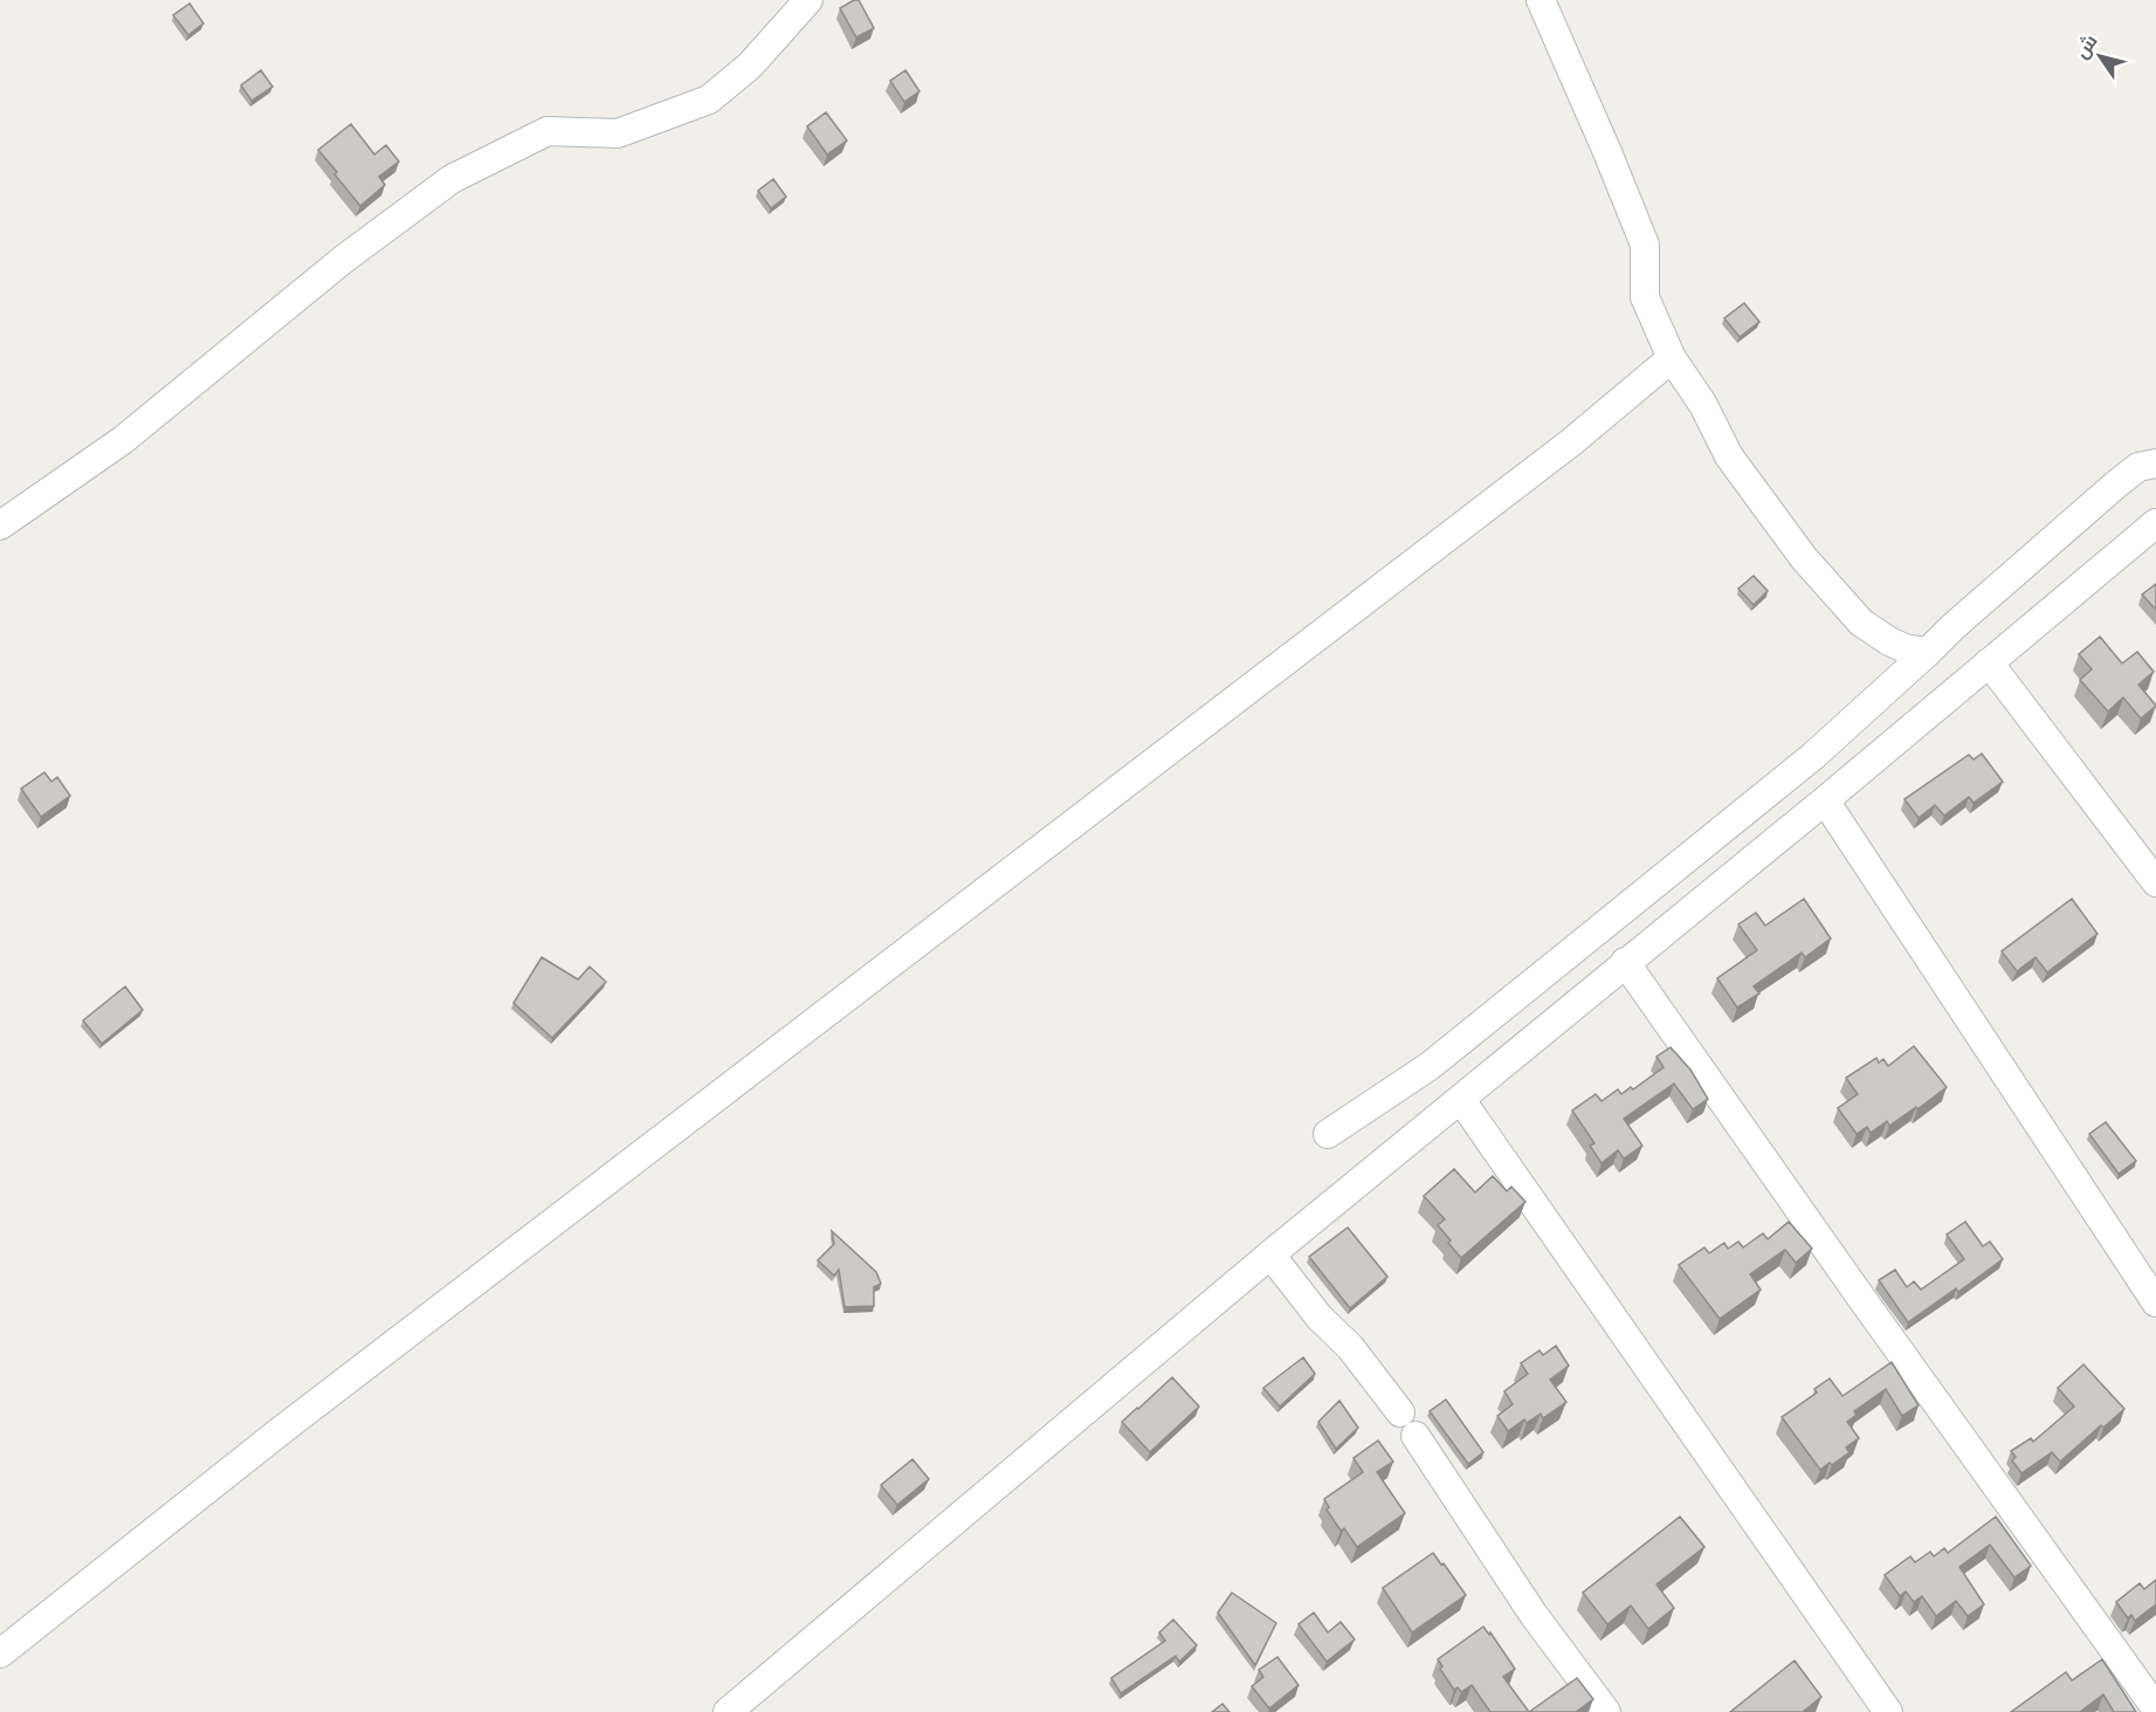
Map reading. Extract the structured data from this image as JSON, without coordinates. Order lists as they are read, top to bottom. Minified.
{"north":"top left"}
